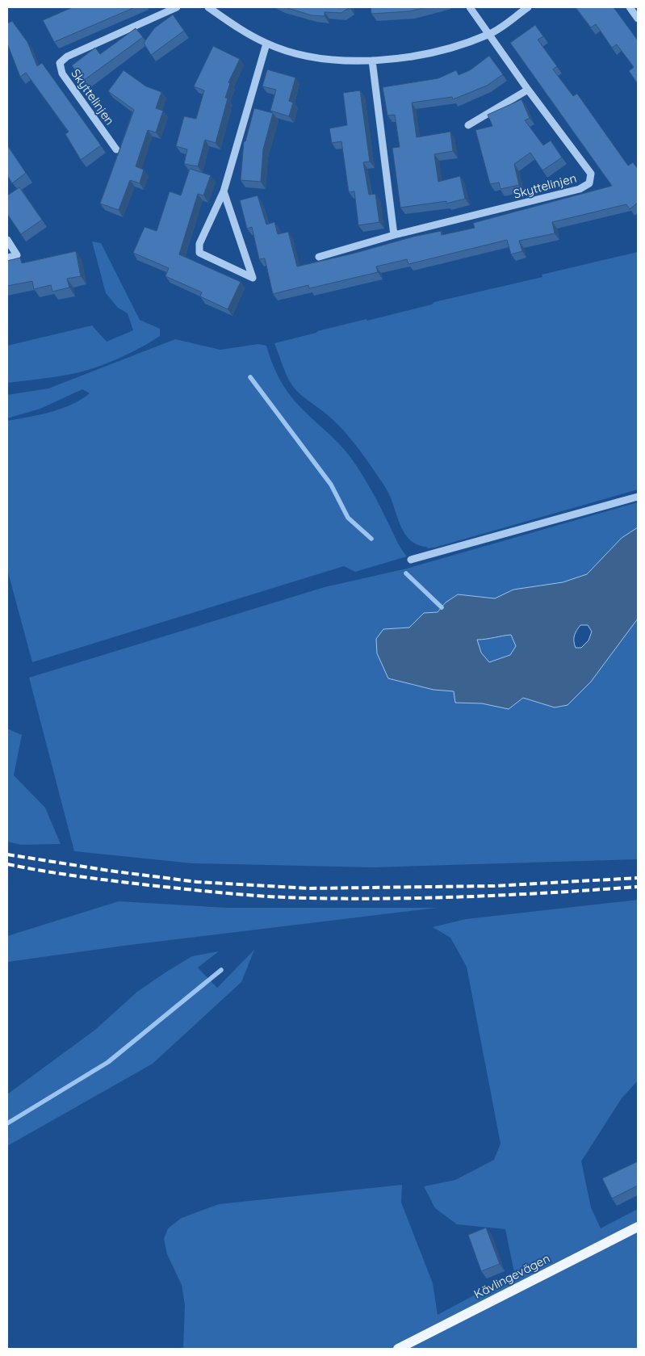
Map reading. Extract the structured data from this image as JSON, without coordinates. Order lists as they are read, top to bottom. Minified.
{"streets":{"main road":["Kävlingevägen"],"street":["Skyttelinjen"]}}
